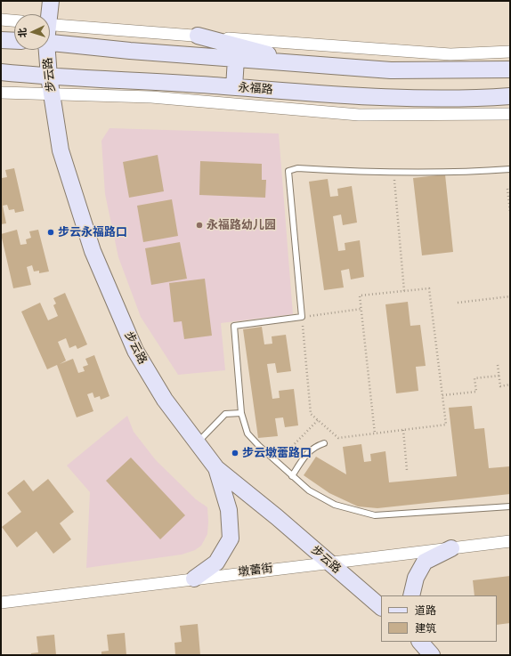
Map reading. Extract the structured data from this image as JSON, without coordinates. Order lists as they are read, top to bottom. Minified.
{"streets":{"main road":["步云路","永福路"],"street":["墩蕾街"]},"crossings":[["步云路","永福路"],["步云路","墩蕾街"]],"places":["永福路幼儿园","步云永福路口","步云墩蕾路口"],"legend":["道路","建筑"],"north":"left"}
